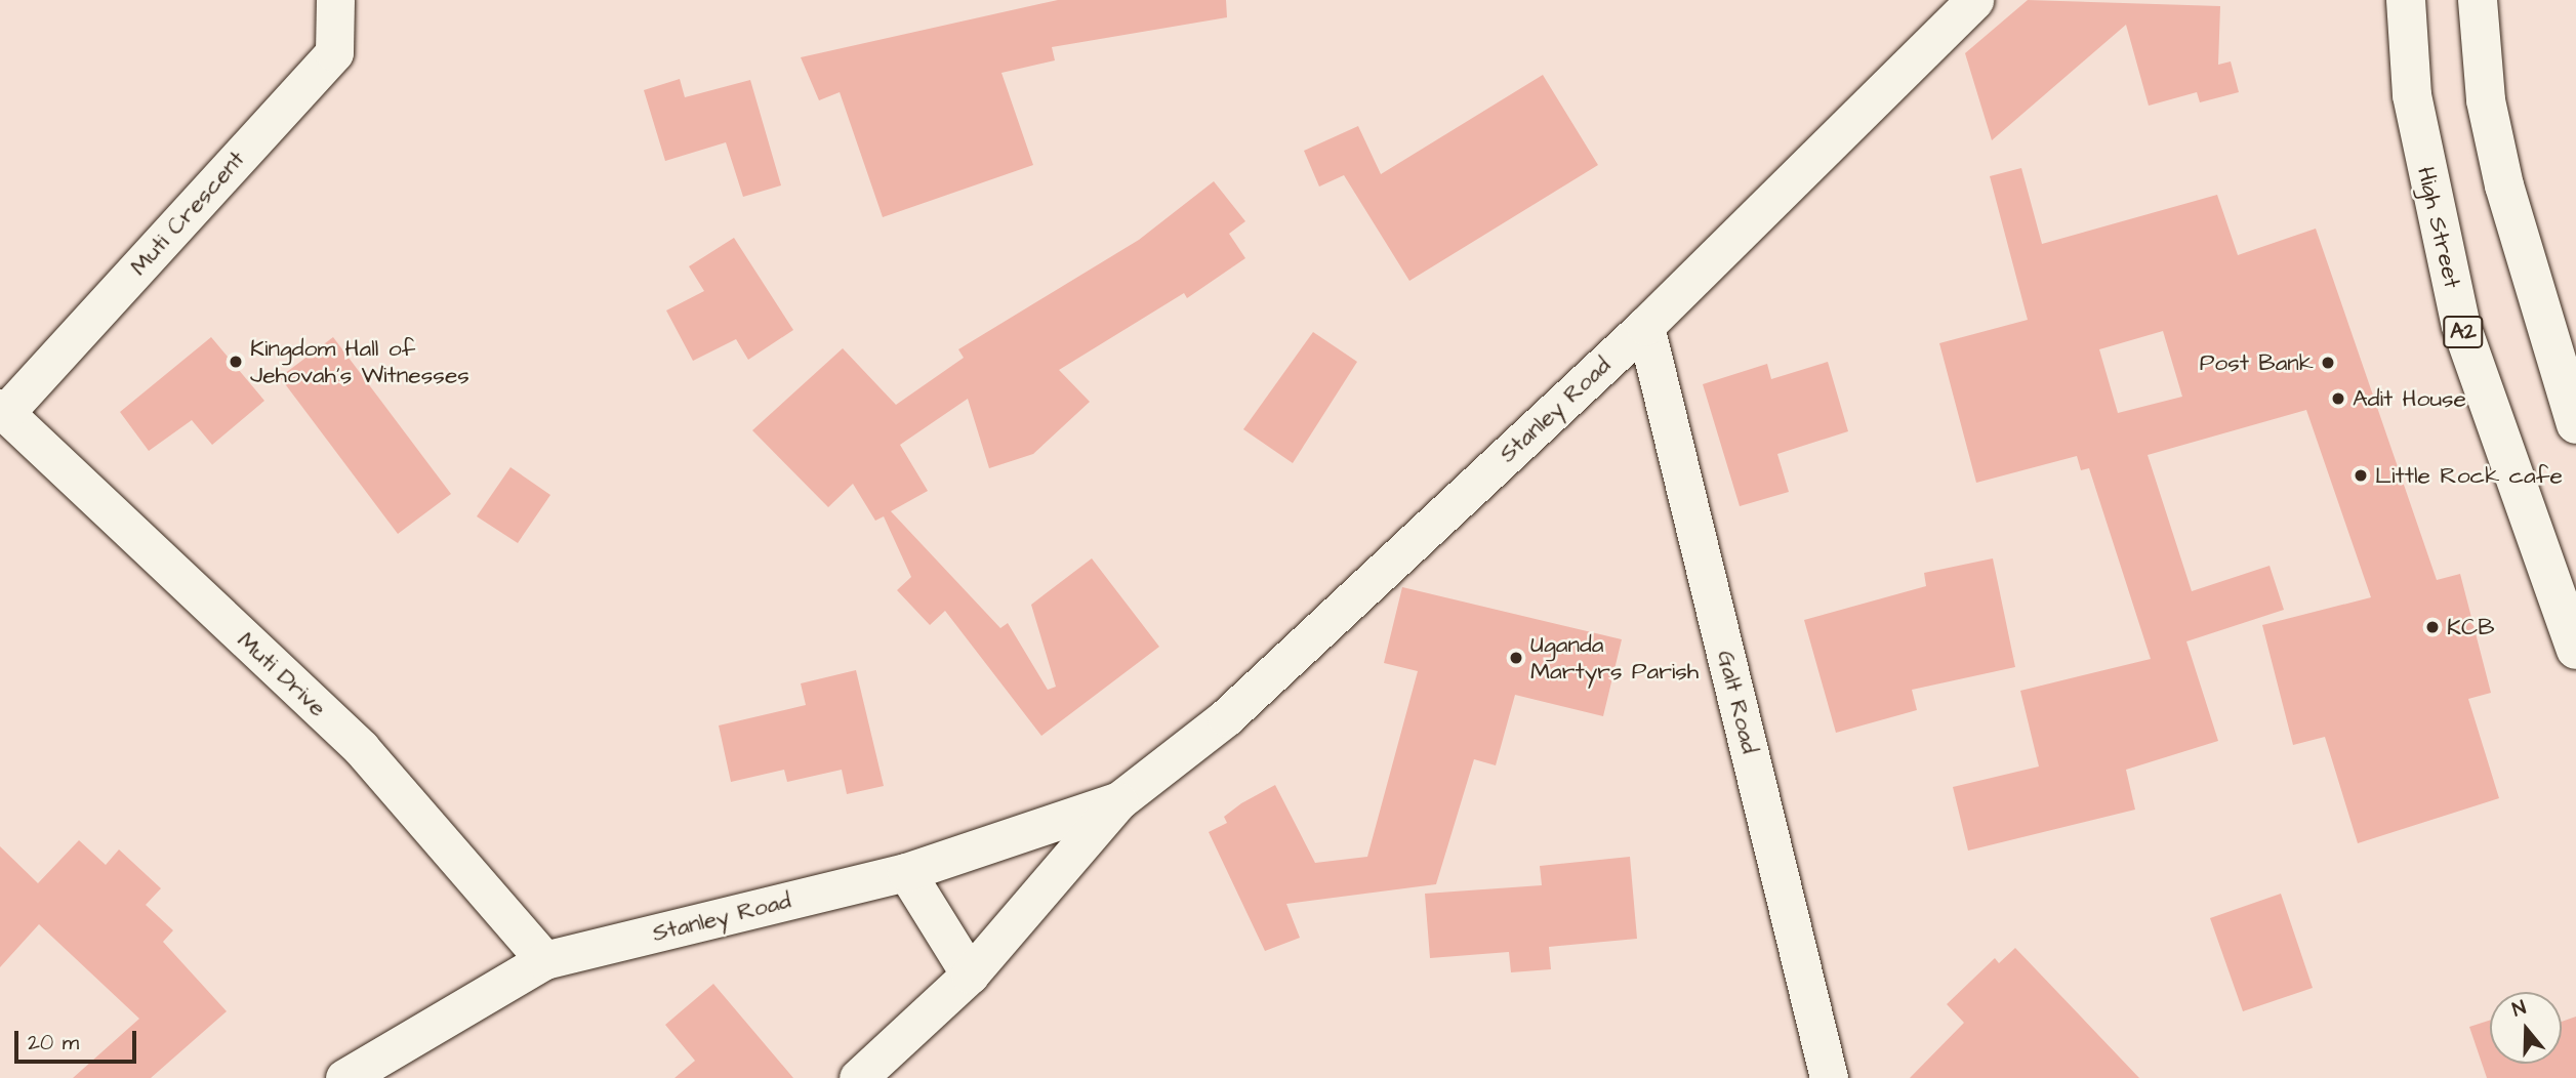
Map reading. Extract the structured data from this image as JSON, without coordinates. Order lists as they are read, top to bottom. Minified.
{"streets":{"main road":["High Street","A2"],"street":["Muti Crescent","Stanley Road","Muti Drive","Galt Road"]},"crossings":[["Muti Crescent","Muti Drive"],["Stanley Road","Muti Drive"],["Stanley Road","Galt Road"]],"places":["Kingdom Hall of Jehovah's Witnesses","Post Bank","Adit House","Little Rock cafe","KCB","Uganda Martyrs Parish"],"scale_bar":"20 m","north":"top"}
